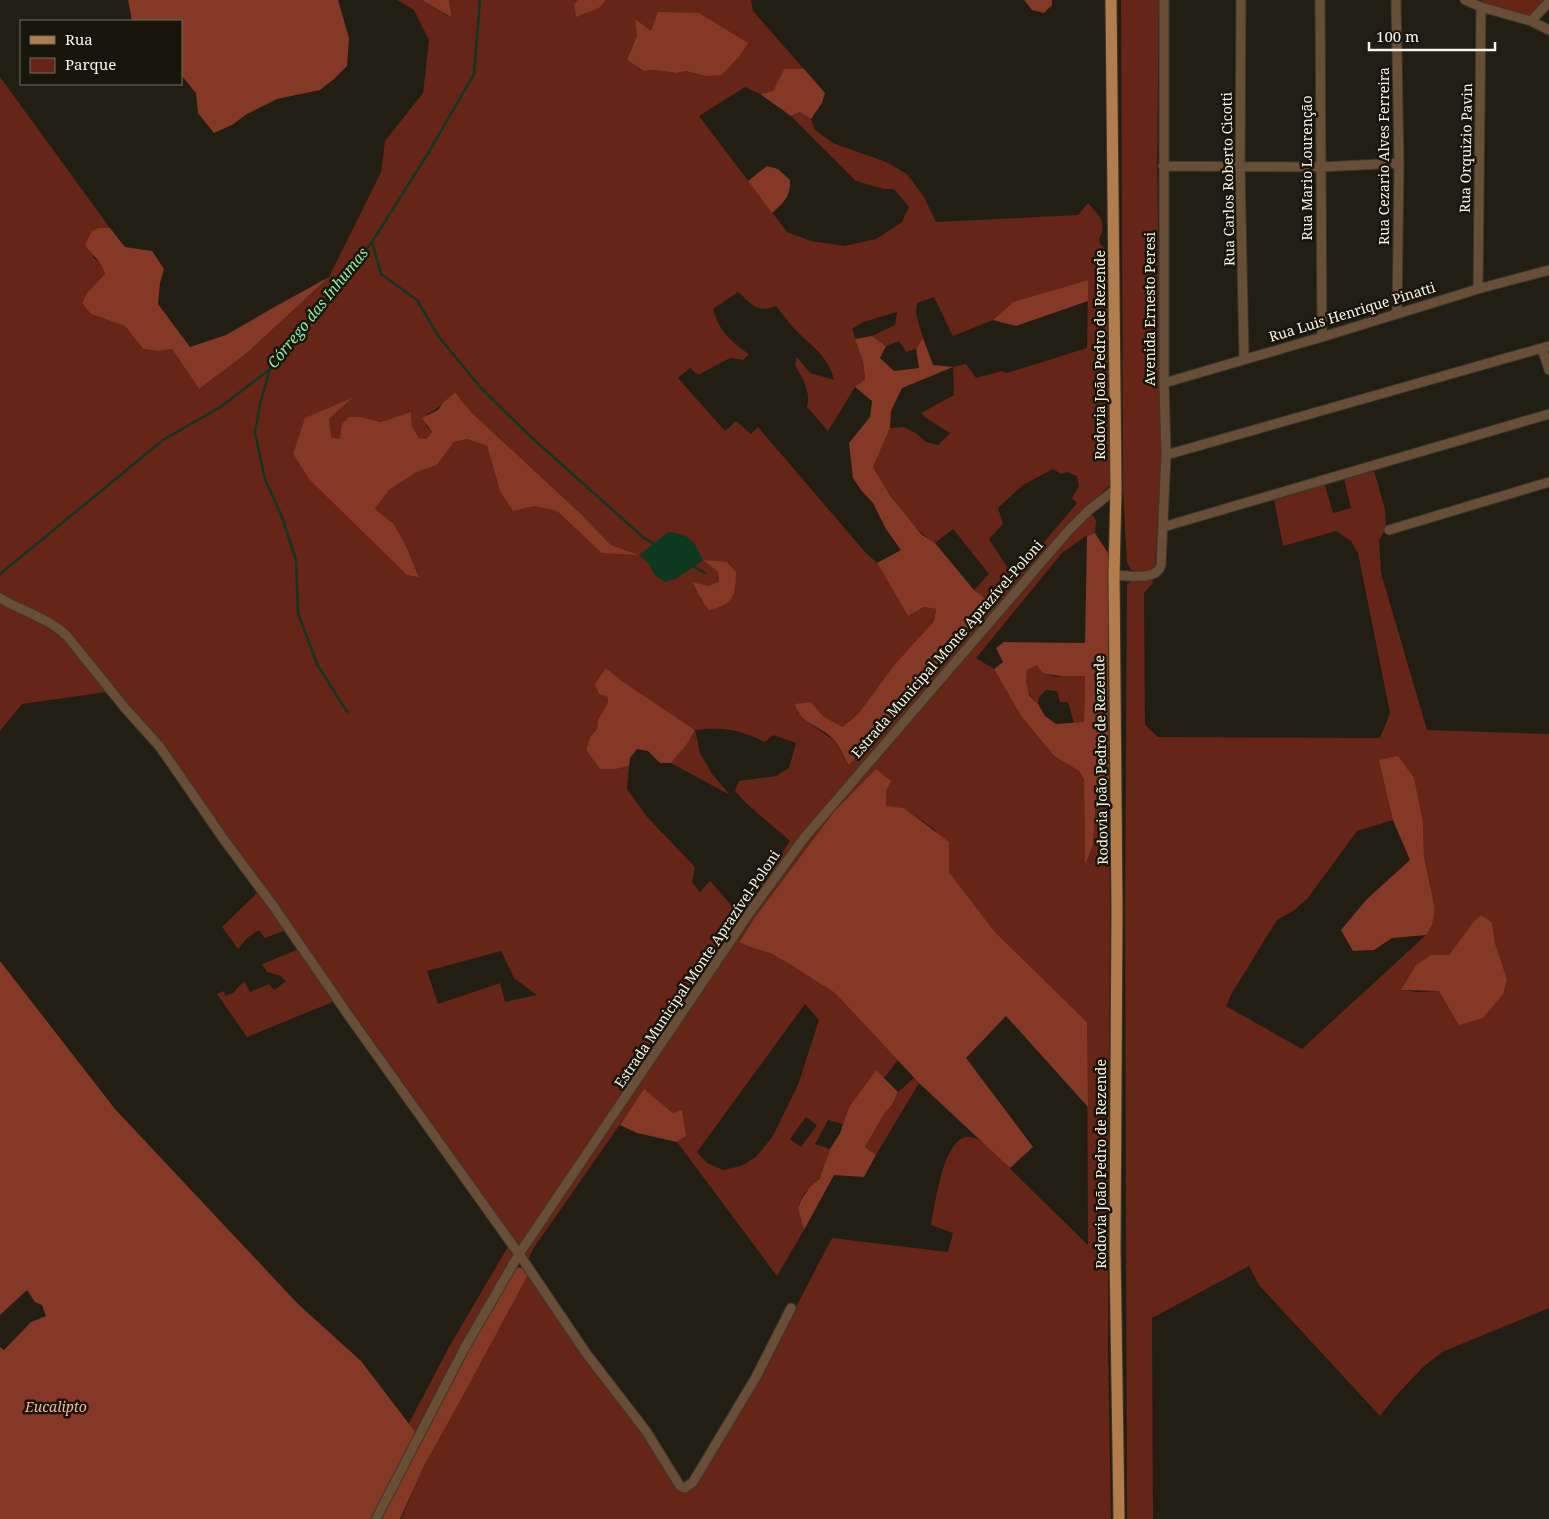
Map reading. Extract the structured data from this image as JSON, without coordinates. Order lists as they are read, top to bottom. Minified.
{"streets":{"main road":["Rodovia João Pedro de Rezende"],"street":["Rua Orquizio Pavin","Rua Cezario Alves Ferreira","Rua Mario Lourenção","Rua Carlos Roberto Cicotti","Avenida Ernesto Peresi","Rua Luis Henrique Pinatti","Estrada Municipal Monte Aprazível-Poloni"]},"crossings":[["Rua Orquizio Pavin","Rua Luis Henrique Pinatti"],["Rua Cezario Alves Ferreira","Rua Luis Henrique Pinatti"],["Rua Mario Lourenção","Rua Luis Henrique Pinatti"],["Rua Carlos Roberto Cicotti","Rua Luis Henrique Pinatti"],["Avenida Ernesto Peresi","Rua Luis Henrique Pinatti"],["Avenida Ernesto Peresi","Rodovia João Pedro de Rezende"],["Rodovia João Pedro de Rezende","Estrada Municipal Monte Aprazível-Poloni"]],"water":["Córrego das Inhumas"],"parks":["Eucalipto"],"legend":["Rua","Parque"],"scale_bar":"100 m"}
